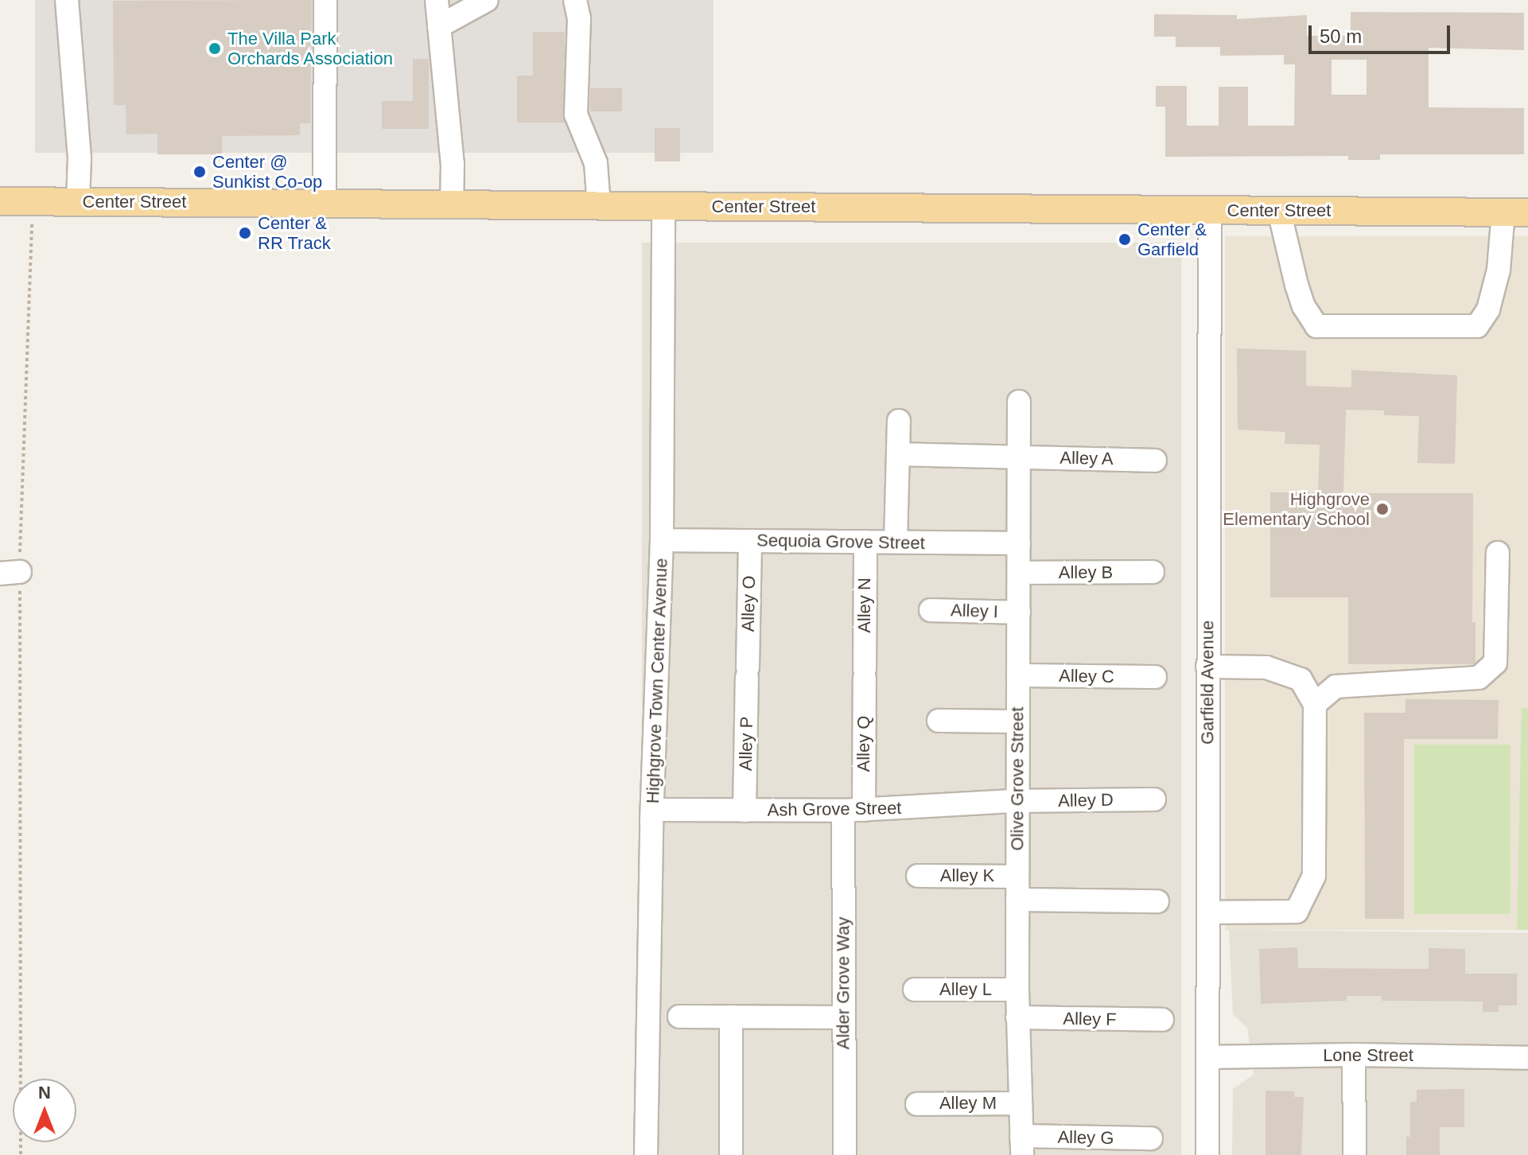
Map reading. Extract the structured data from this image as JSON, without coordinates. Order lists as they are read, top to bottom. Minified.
{"streets":{"main road":["Center Street"],"street":["Alley A","Sequoia Grove Street","Alley B","Alley O","Alley N","Alley I","Alley C","Highgrove Town Center Avenue","Garfield Avenue","Alley P","Alley Q","Olive Grove Street","Alley D","Ash Grove Street","Alley K","Alder Grove Way","Alley L","Alley F","Lone Street","Alley M","Alley G"]},"crossings":[["Center Street","Highgrove Town Center Avenue"],["Center Street","Garfield Avenue"],["Alley A","Olive Grove Street"],["Sequoia Grove Street","Alley O"],["Sequoia Grove Street","Alley N"],["Sequoia Grove Street","Highgrove Town Center Avenue"],["Sequoia Grove Street","Olive Grove Street"],["Alley B","Olive Grove Street"],["Alley O","Alley P"],["Alley N","Alley Q"],["Alley I","Olive Grove Street"],["Alley C","Olive Grove Street"],["Highgrove Town Center Avenue","Ash Grove Street"],["Garfield Avenue","Lone Street"],["Alley P","Ash Grove Street"],["Alley Q","Ash Grove Street"],["Alley Q","Alder Grove Way"],["Olive Grove Street","Alley D"],["Olive Grove Street","Ash Grove Street"],["Olive Grove Street","Alley K"],["Olive Grove Street","Alley L"],["Olive Grove Street","Alley F"],["Olive Grove Street","Alley M"],["Olive Grove Street","Alley G"],["Alley D","Ash Grove Street"],["Ash Grove Street","Alder Grove Way"]],"places":["The Villa Park Orchards Association","Center @ Sunkist Co-op","Center & RR Track","Center & Garfield","Highgrove Elementary School"],"scale_bar":"50 m","north":"top"}
